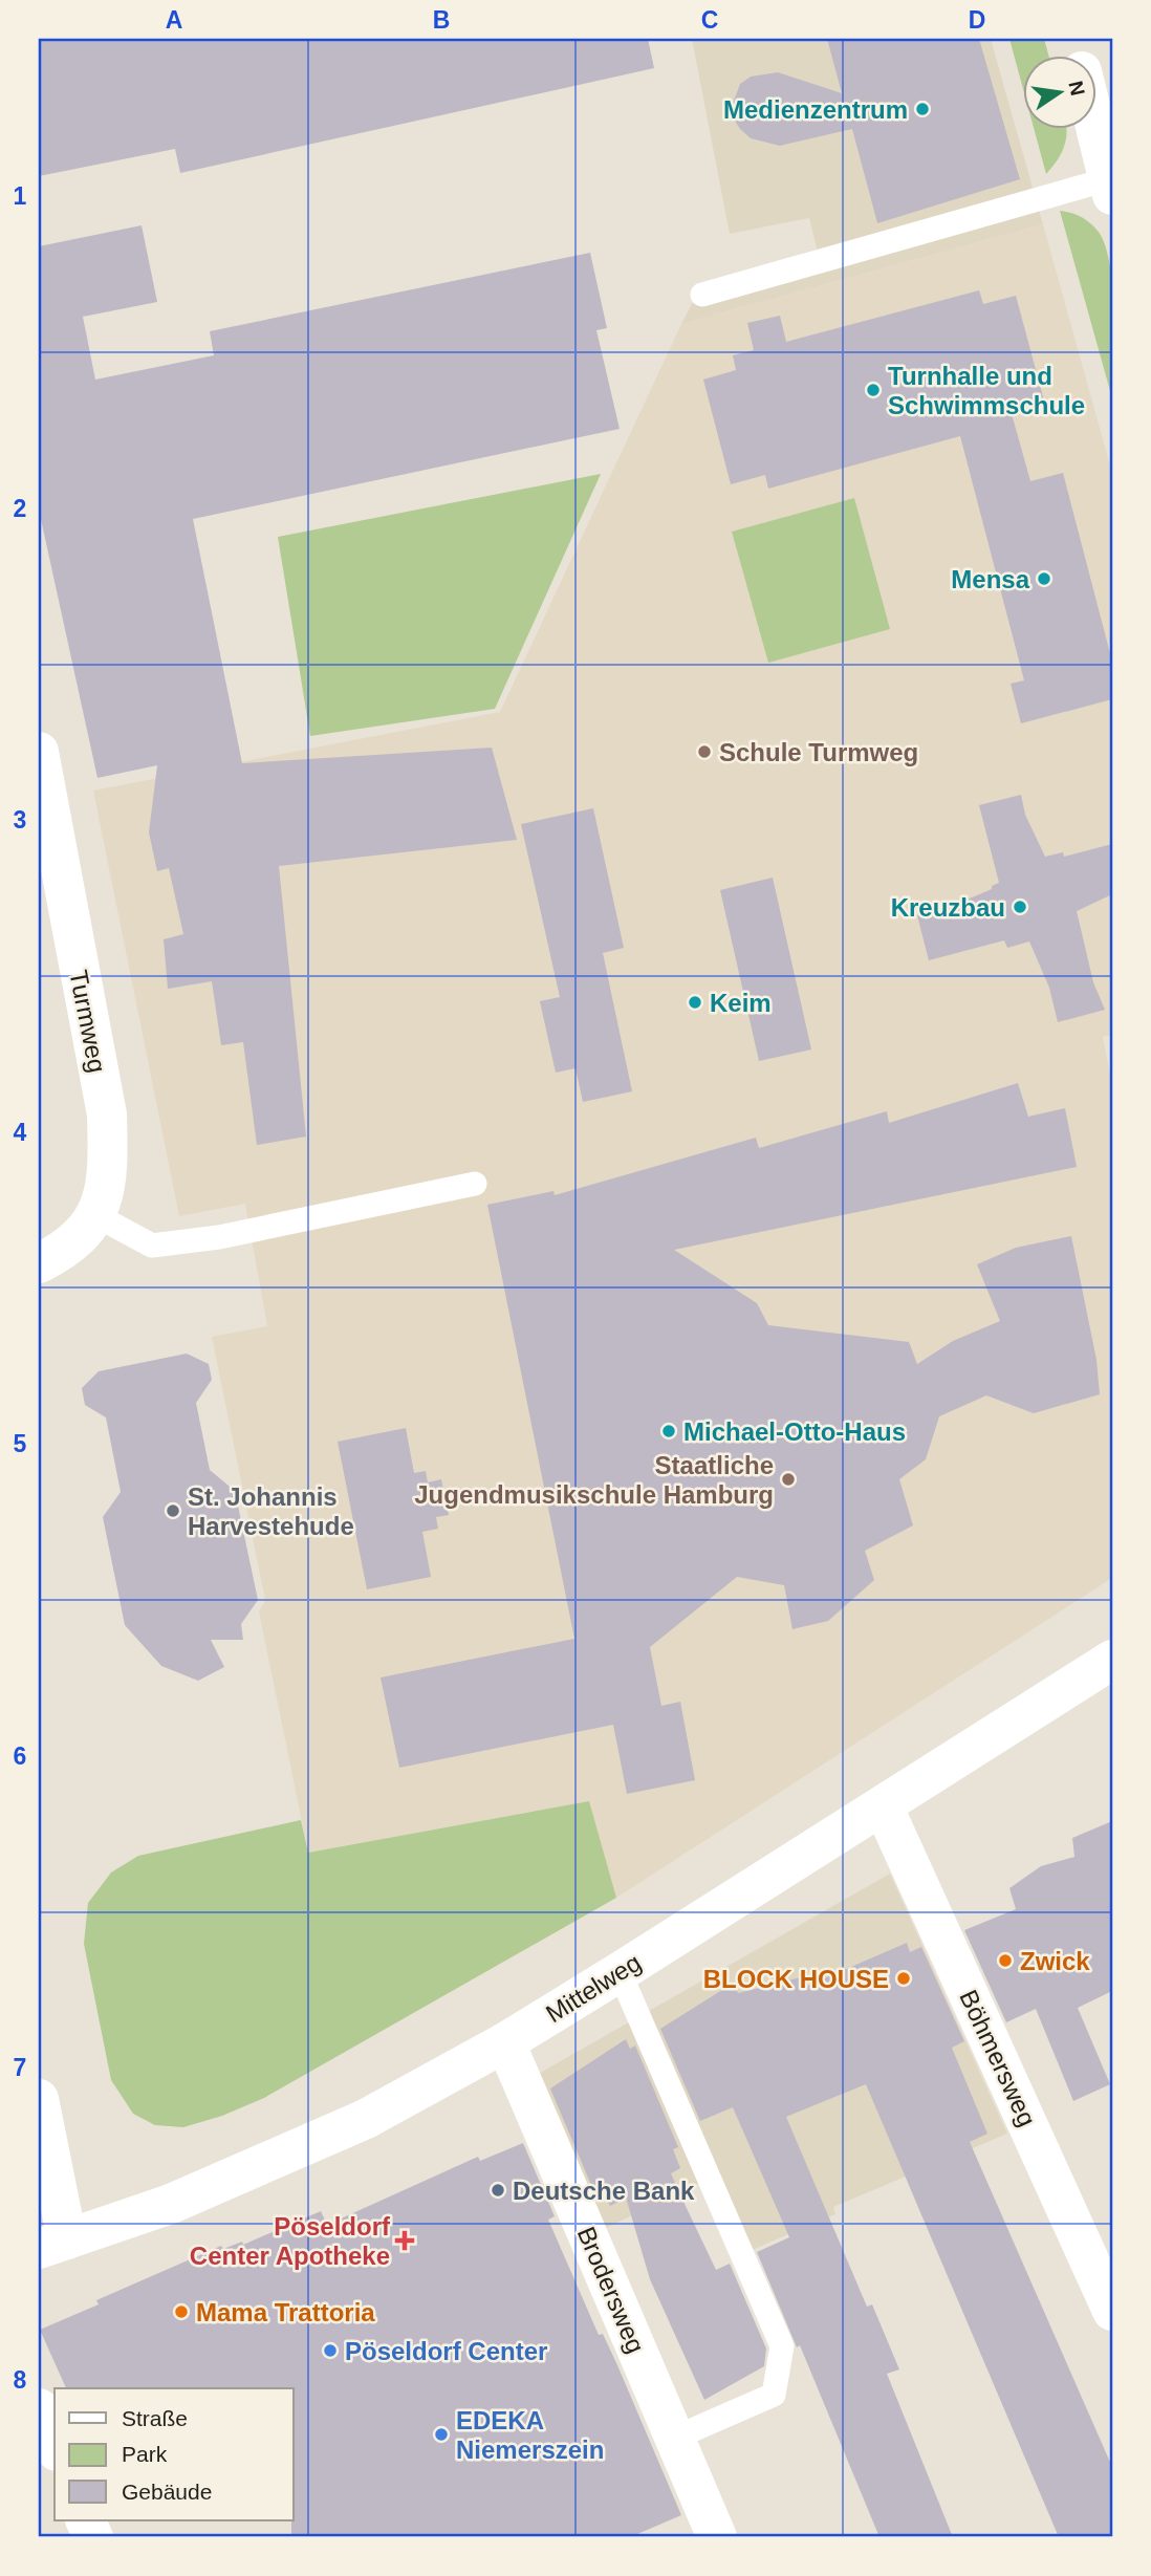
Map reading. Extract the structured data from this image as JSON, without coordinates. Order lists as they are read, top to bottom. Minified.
{"streets":{"street":["Turmweg","Mittelweg","Böhmersweg","Brodersweg"]},"crossings":[["Mittelweg","Böhmersweg"],["Mittelweg","Brodersweg"]],"places":{"other":["Medienzentrum","Turnhalle und Schwimmschule","Mensa","Schule Turmweg","Kreuzbau","Keim","Michael-Otto-Haus","Staatliche Jugendmusikschule Hamburg","St. Johannis Harvestehude","Zwick","BLOCK HOUSE","Deutsche Bank","Mama Trattoria","Pöseldorf Center","EDEKA Niemerszein"],"health":["Pöseldorf Center Apotheke"]},"legend":["Straße","Park","Gebäude"],"north":"right","grid":{"columns":["A","B","C","D"],"rows":["1","2","3","4","5","6","7","8"]}}
